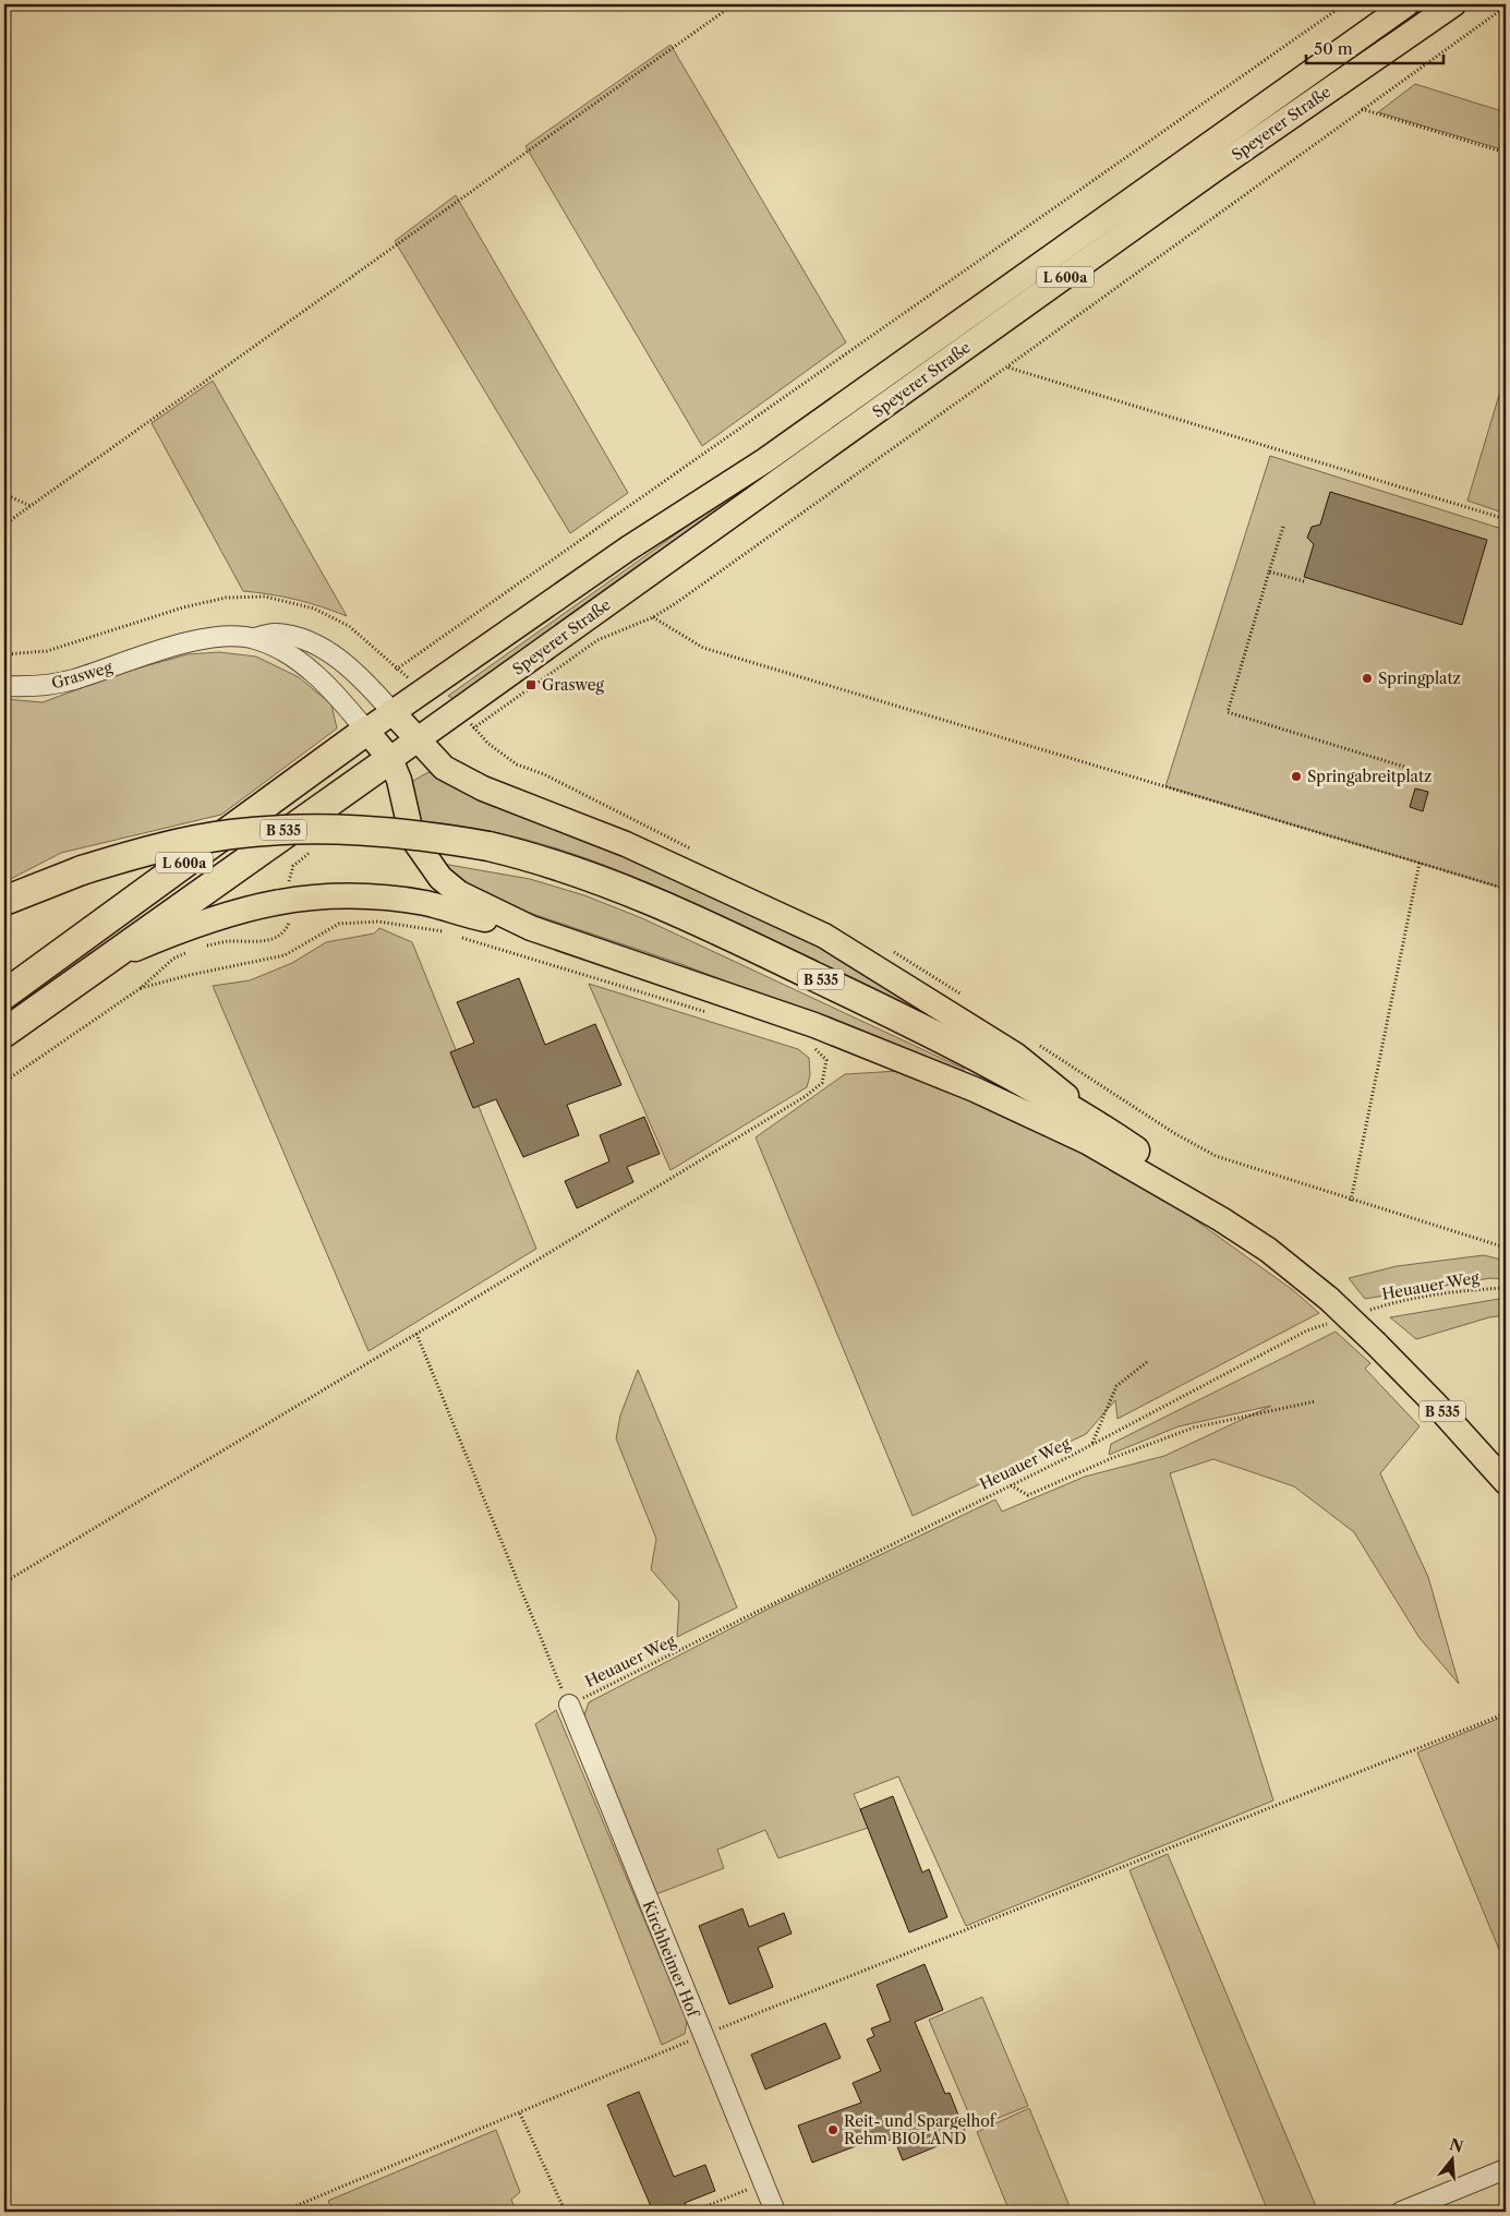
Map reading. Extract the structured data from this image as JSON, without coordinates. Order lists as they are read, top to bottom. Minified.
{"streets":{"highway":["L 600a","B 535"],"main road":["Speyerer Straße"],"street":["Grasweg","Kirchheimer Hof"],"path":["Heuauer Weg"]},"crossings":[["Speyerer Straße","L 600a"],["Speyerer Straße","Grasweg"],["L 600a","Grasweg"],["L 600a","B 535"],["B 535","Heuauer Weg"],["Heuauer Weg","Kirchheimer Hof"]],"places":{"other":["Springplatz","Springabreitplatz","Reit- und Spargelhof Rehm BIOLAND"],"transit":["Grasweg"]},"scale_bar":"50 m","north":"top"}
